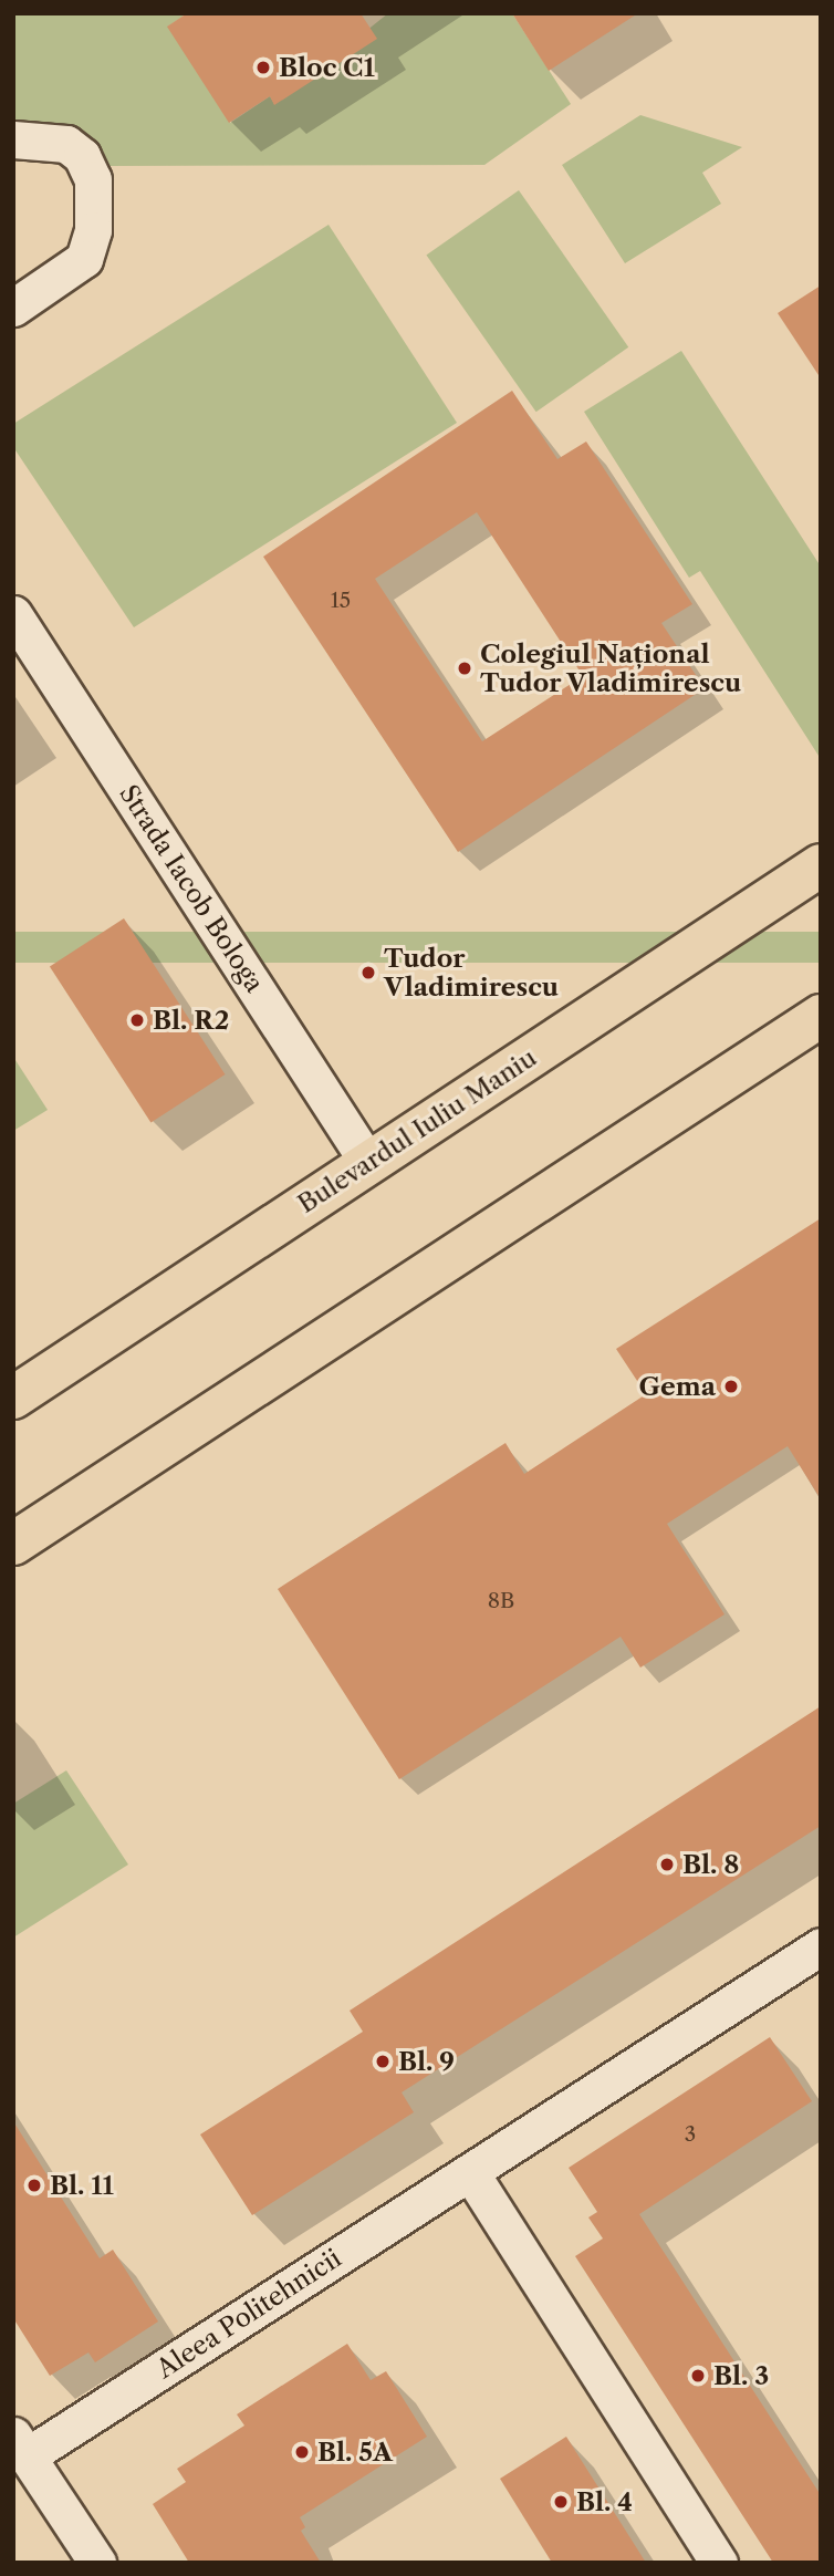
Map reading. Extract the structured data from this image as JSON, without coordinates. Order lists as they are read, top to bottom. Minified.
{"streets":{"main road":["Bulevardul Iuliu Maniu"],"street":["Strada Iacob Bologa","Aleea Politehnicii"]},"crossings":[["Strada Iacob Bologa","Bulevardul Iuliu Maniu"]],"places":["Bloc C1","Colegiul Național Tudor Vladimirescu","Tudor Vladimirescu","Bl. R2","Gema","Bl. 8","Bl. 9","Bl. 11","Bl. 3","Bl. 5A","Bl. 4"],"house_numbers":["15","8B","3"]}
